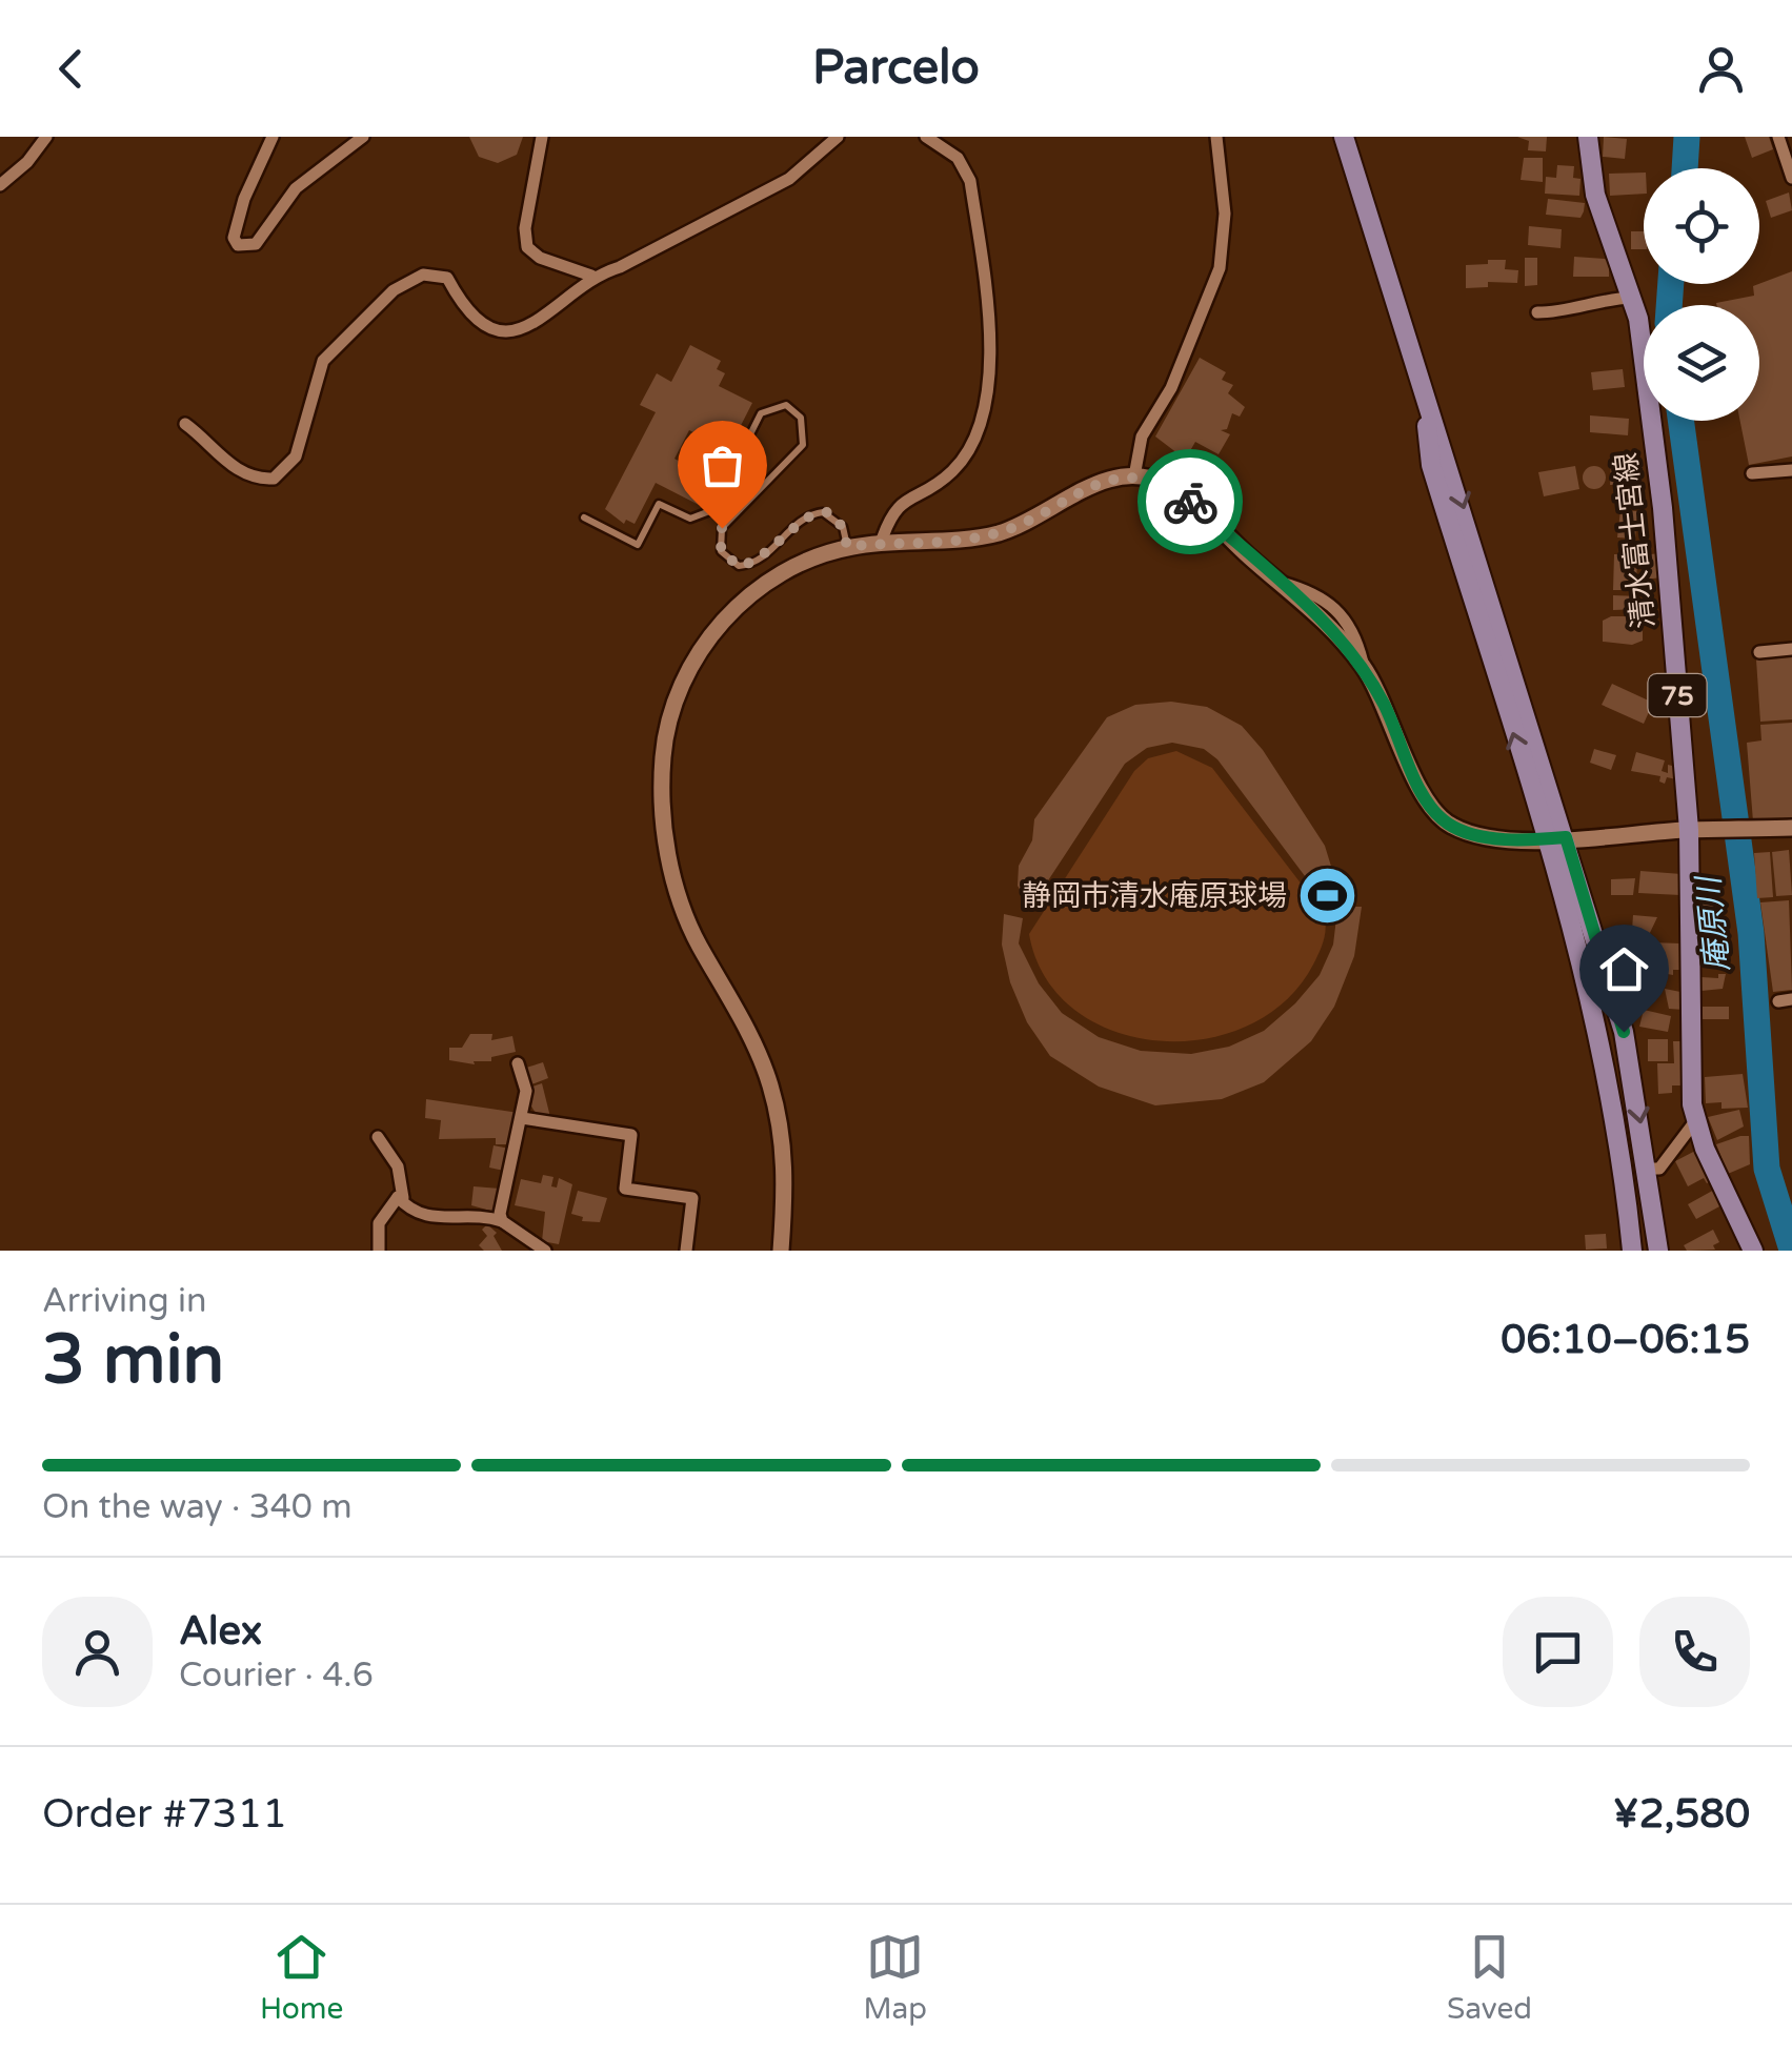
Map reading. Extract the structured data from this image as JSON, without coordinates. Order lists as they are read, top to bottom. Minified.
{"streets":{"main road":["清水富士宮線","75"]},"water":["庵原川"],"places":{"sports":["静岡市清水庵原球場"]},"page":{"header":"Parcelo","heading":["3 min","Arriving in","06:10–06:15"],"panel":["Alex","Courier · 4.6","Order #7311","¥2,580"],"bar":"On the way · 340 m","tabs":["Home","Map","Saved"]}}
